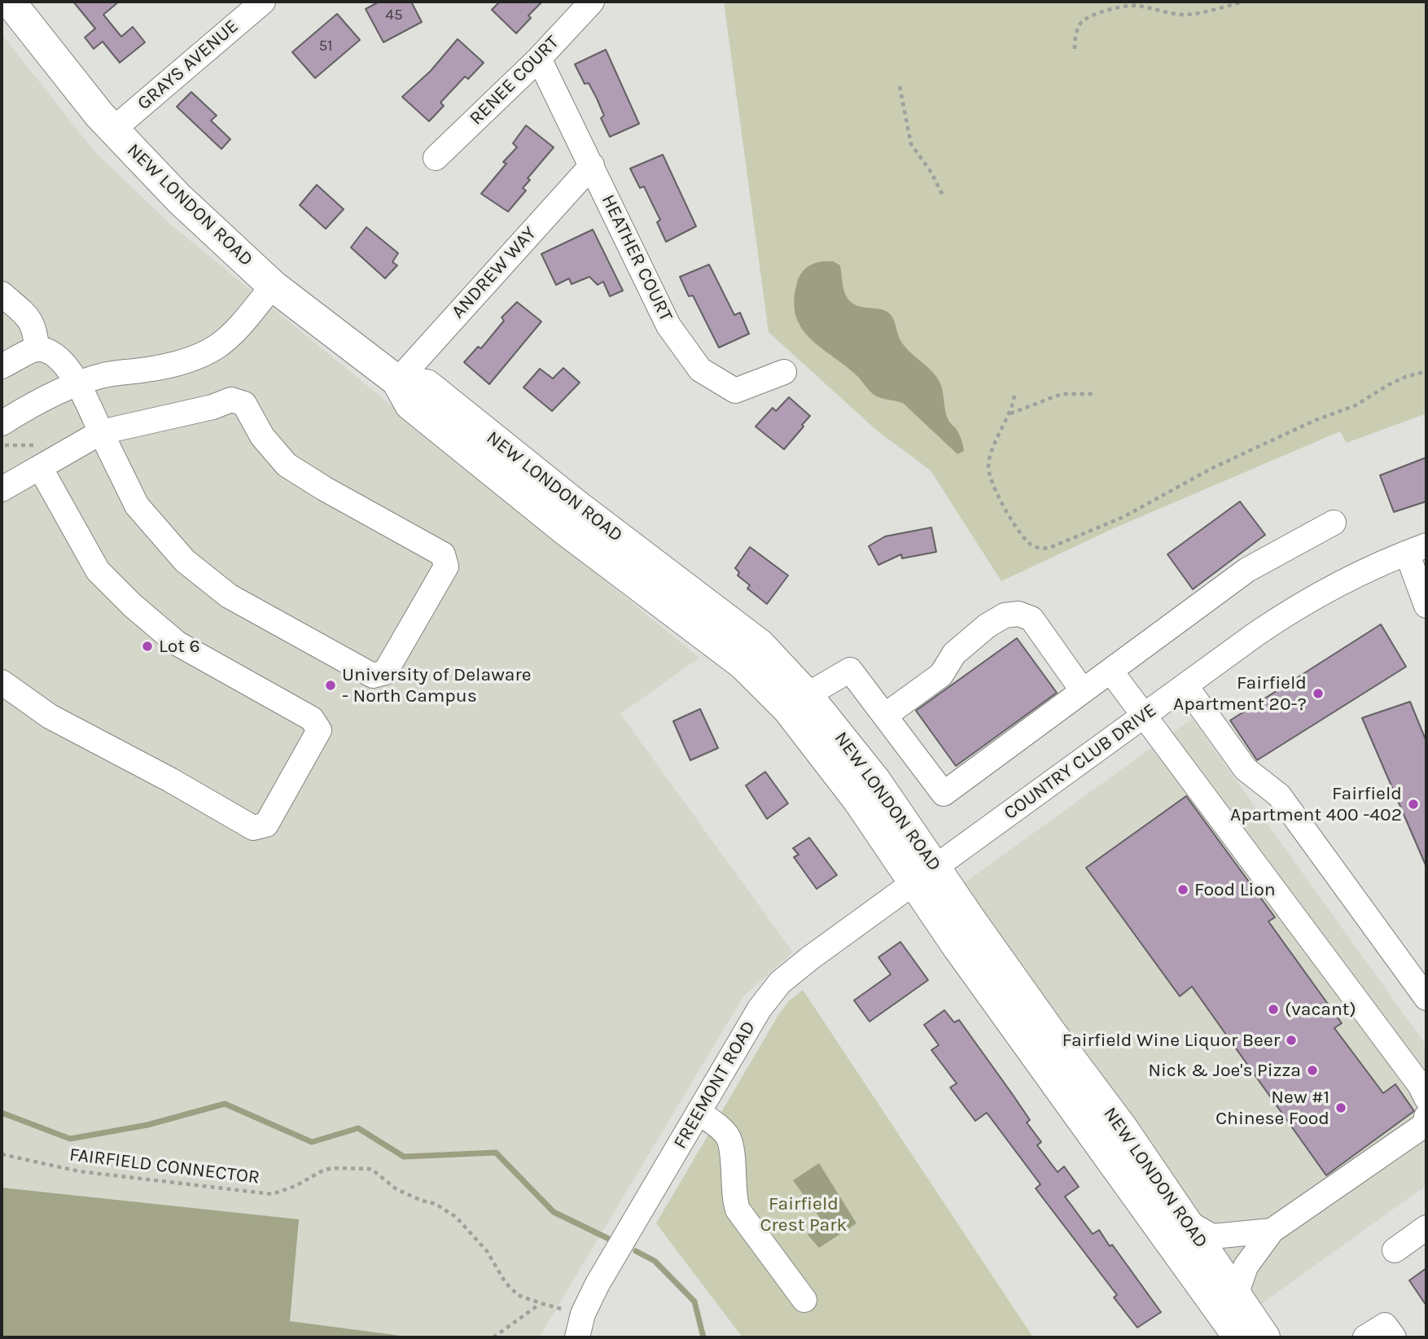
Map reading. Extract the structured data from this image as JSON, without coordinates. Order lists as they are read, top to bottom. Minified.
{"streets":{"main road":["NEW LONDON ROAD"],"street":["GRAYS AVENUE","RENEE COURT","HEATHER COURT","ANDREW WAY","COUNTRY CLUB DRIVE","FREEMONT ROAD"],"path":["FAIRFIELD CONNECTOR"]},"crossings":[["GRAYS AVENUE","NEW LONDON ROAD"],["RENEE COURT","HEATHER COURT"],["NEW LONDON ROAD","ANDREW WAY"],["NEW LONDON ROAD","COUNTRY CLUB DRIVE"],["NEW LONDON ROAD","FREEMONT ROAD"],["HEATHER COURT","ANDREW WAY"],["COUNTRY CLUB DRIVE","FREEMONT ROAD"]],"parks":["Fairfield Crest Park"],"places":["Lot 6","University of Delaware - North Campus","Fairfield Apartment 20-?","Fairfield Apartment 400 -402","Food Lion","(vacant)","Fairfield Wine Liquor Beer","Nick & Joe's Pizza","New #1 Chinese Food"],"house_numbers":["45","51"]}
